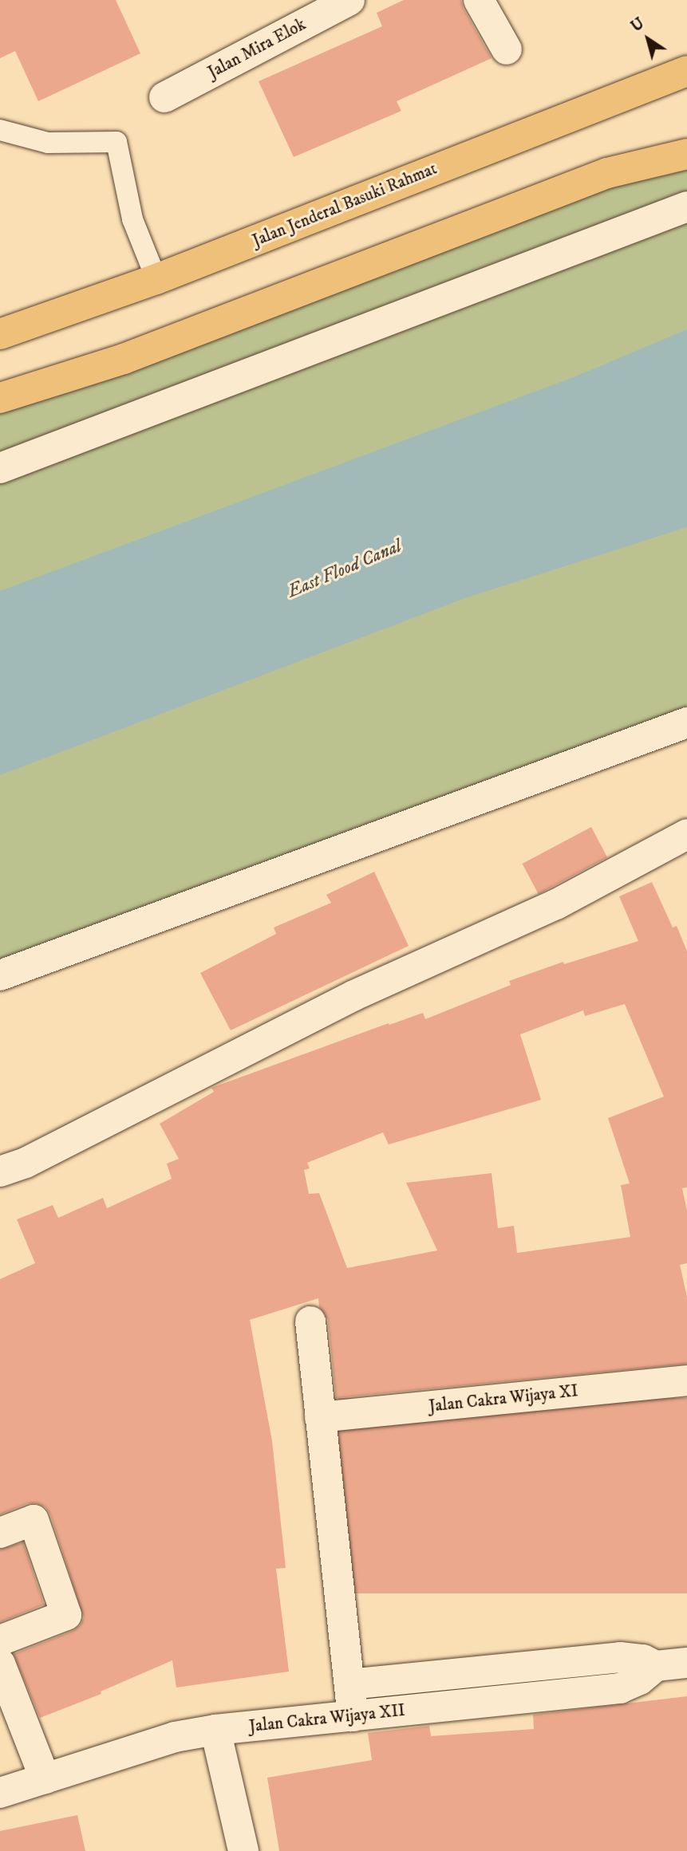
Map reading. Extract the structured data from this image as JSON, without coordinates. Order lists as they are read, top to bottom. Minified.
{"streets":{"main road":["Jalan Jenderal Basuki Rahmat"],"street":["Jalan Mira Elok","Jalan Cakra Wijaya XI","Jalan Cakra Wijaya XII"]},"water":["East Flood Canal"],"north":"top left"}
